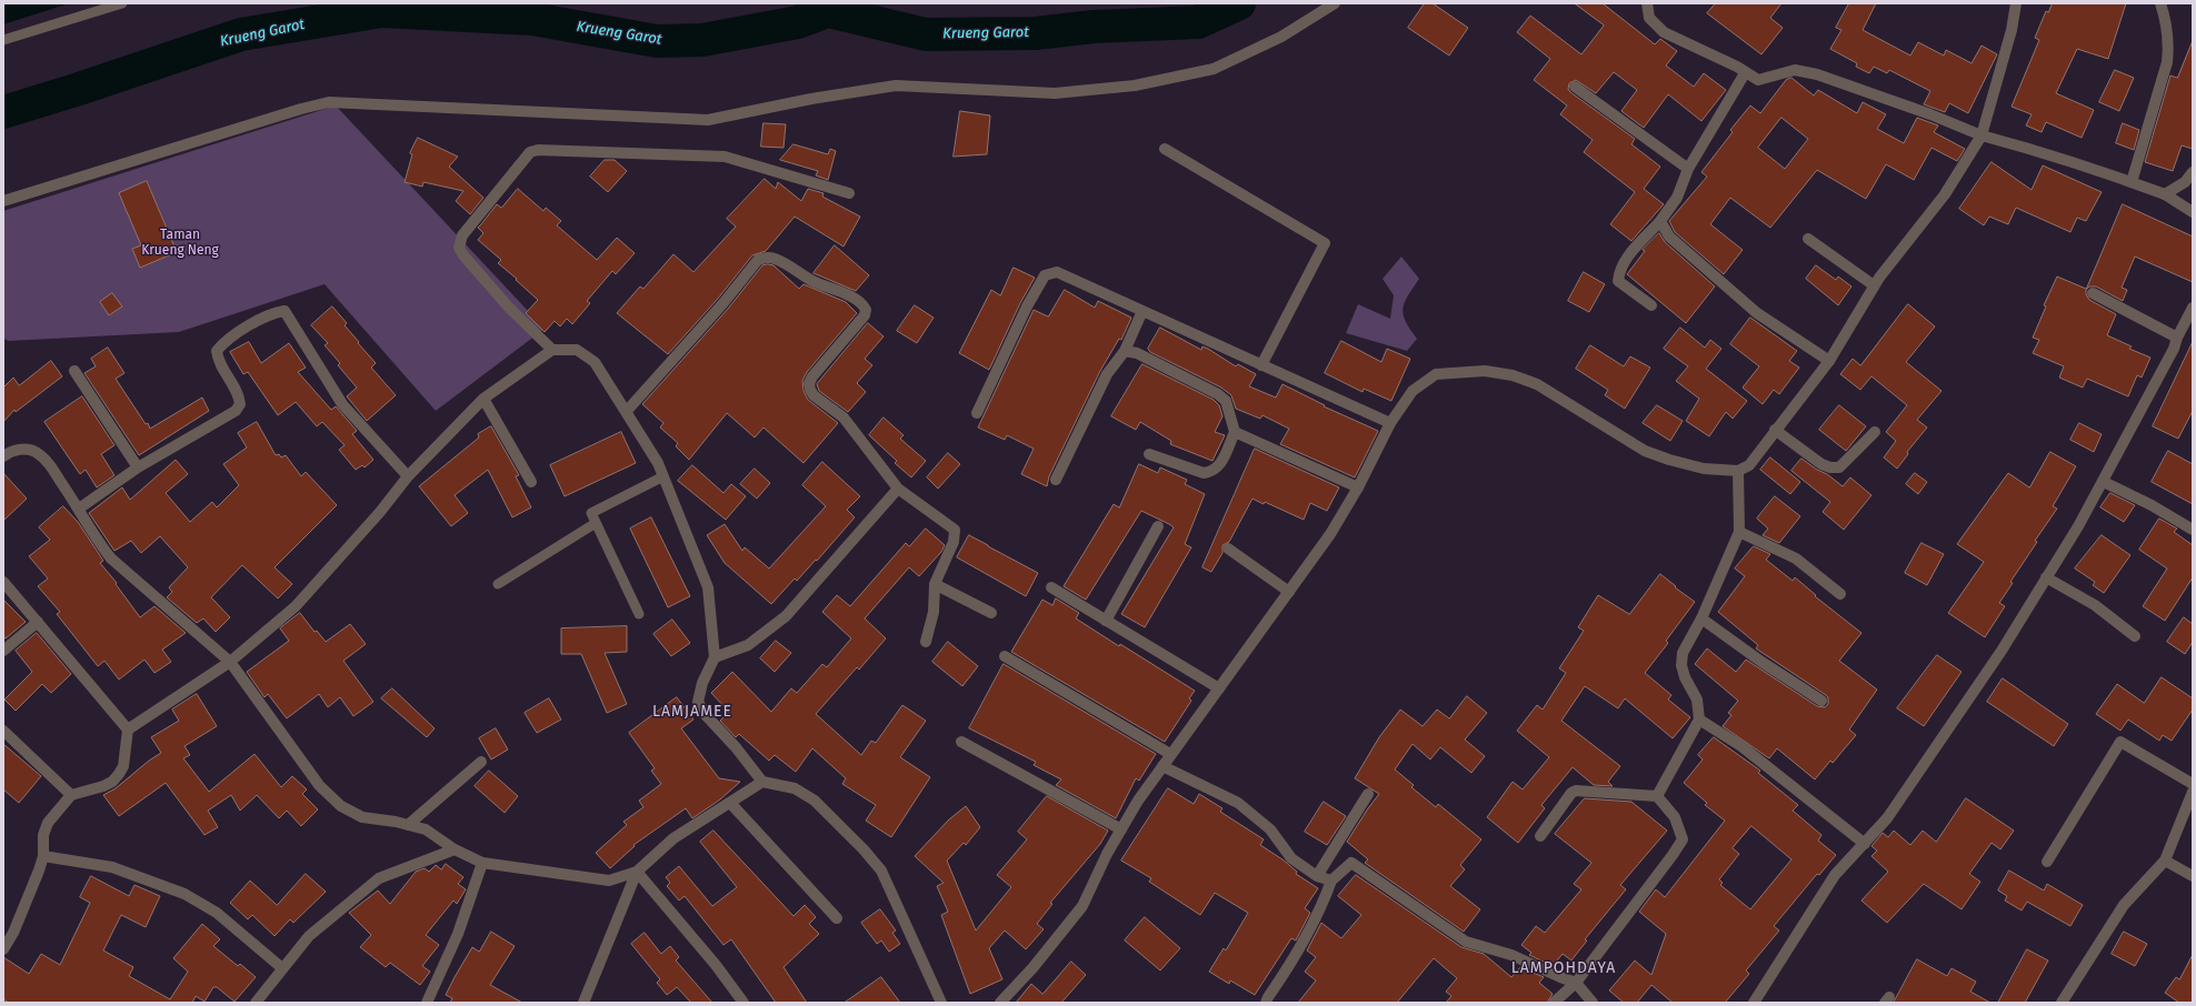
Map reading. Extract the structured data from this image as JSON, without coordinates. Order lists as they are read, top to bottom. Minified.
{"districts":["LAMJAMEE","LAMPOHDAYA"],"water":["Krueng Garot"],"parks":["Taman Krueng Neng"]}
